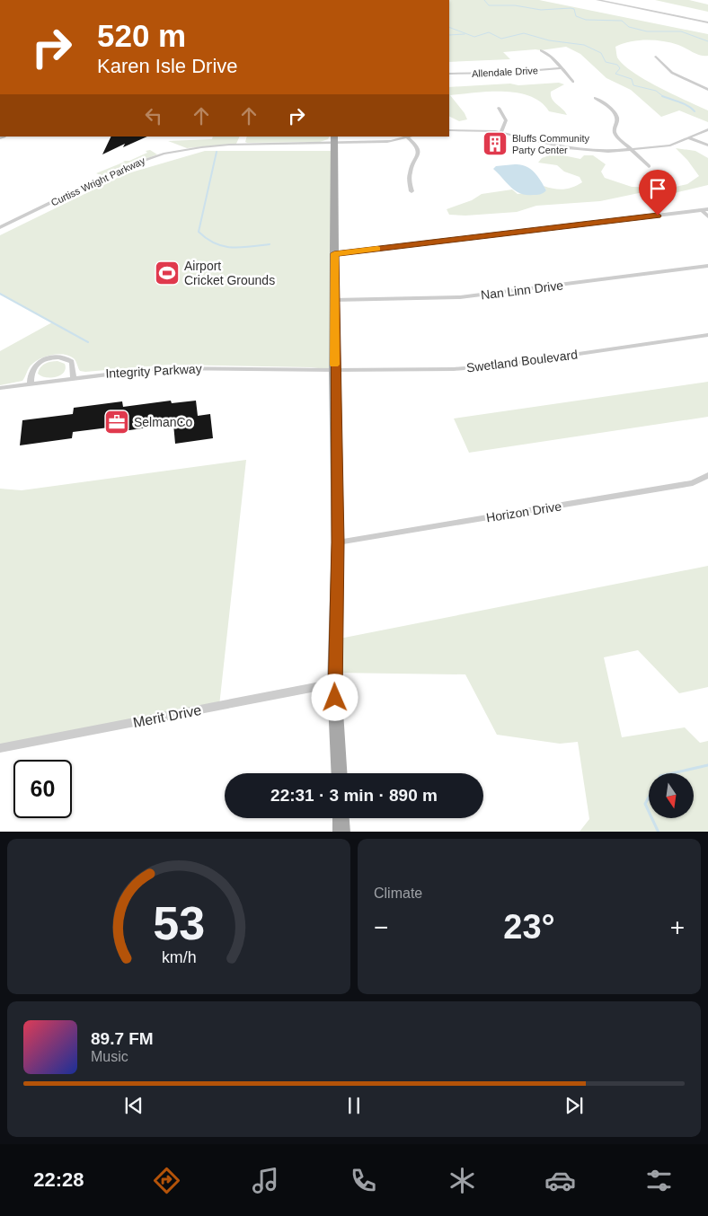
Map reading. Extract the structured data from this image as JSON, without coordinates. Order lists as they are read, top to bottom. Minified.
{"streets":{"street":["Allendale Drive","Curtiss Wright Parkway","Nan Linn Drive","Swetland Boulevard","Integrity Parkway","Horizon Drive","Merit Drive"]},"crossings":[["Swetland Boulevard","Integrity Parkway"]],"places":{"building":["Bluffs Community Party Center"],"sports":["Airport Cricket Grounds"],"office":["SelmanCo"]},"north":"bottom","page":{"turn":["520 m","Karen Isle Drive"],"limit":"60","trip":"22:31 · 3 min · 890 m","tile":"Climate","heat":["−","23°","+"],"song":["89.7 FM","Music"],"tabs":"22:28","gauge":["53","km/h"]}}
